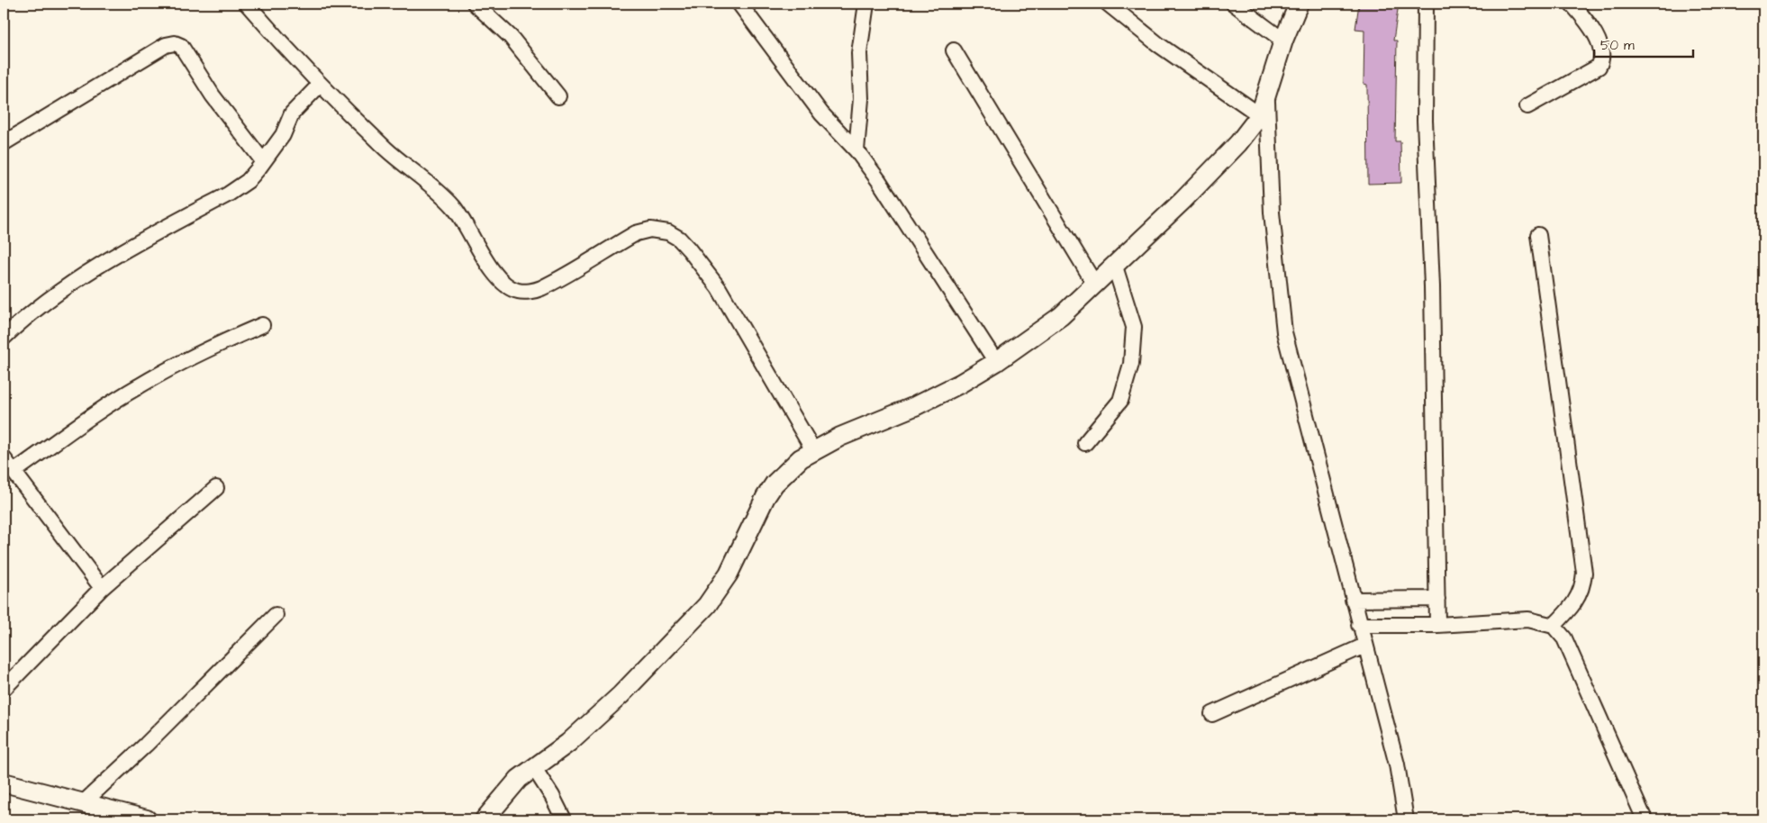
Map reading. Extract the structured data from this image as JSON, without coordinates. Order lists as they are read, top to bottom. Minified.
{"scale_bar":"50 m"}
